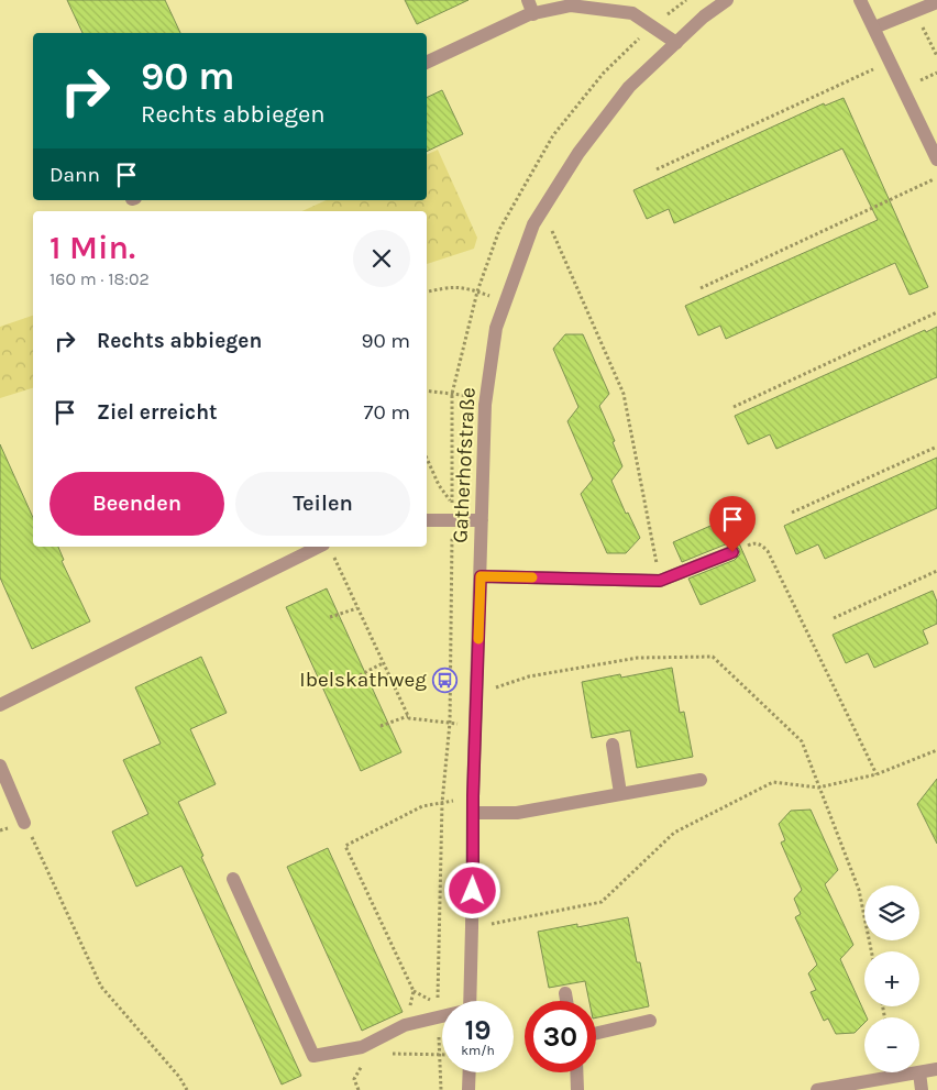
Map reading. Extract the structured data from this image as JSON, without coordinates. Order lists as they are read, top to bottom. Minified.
{"streets":{"street":["Gatherhofstraße"]},"places":{"bus stop":["Ibelskathweg"]},"page":{"turn":["90 m","Rechts abbiegen"],"then":"Dann","heading":["1 Min.","160 m · 18:02"],"list":[{"name":"Rechts abbiegen","value":"90 m"},{"name":"Ziel erreicht","value":"70 m"}],"buttons":["Beenden","Teilen"],"map_buttons":["+","−"],"speed":"19 km/h","limit":"30"}}
